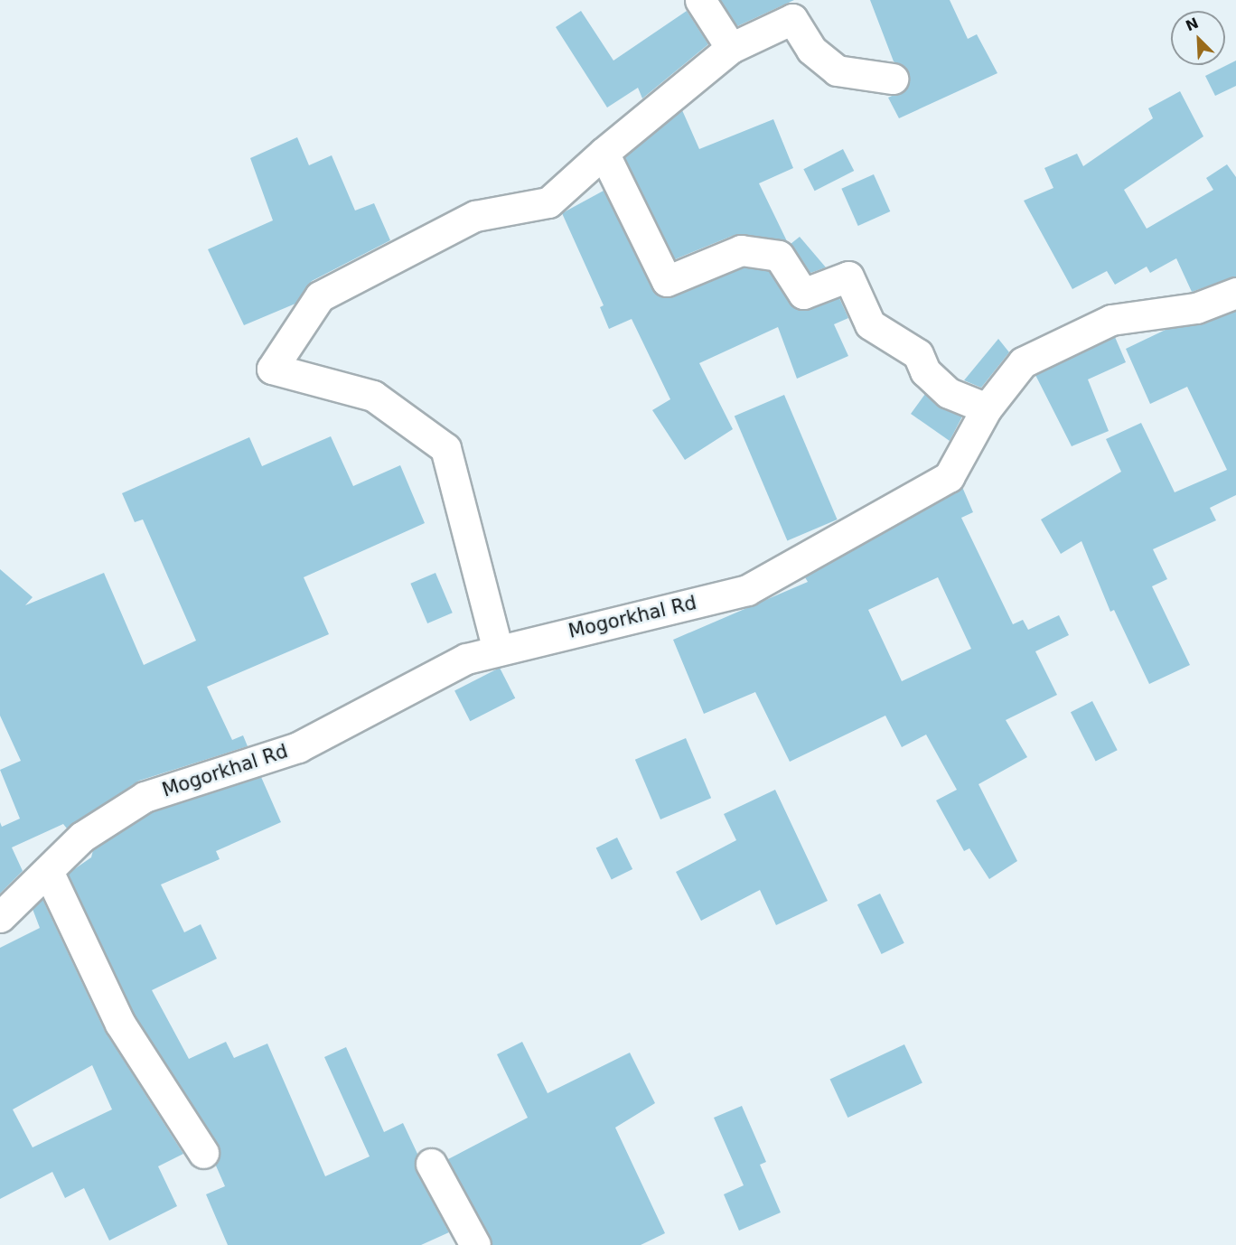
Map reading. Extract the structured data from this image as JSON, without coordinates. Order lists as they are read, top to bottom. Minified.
{"streets":{"street":["Mogorkhal Rd"]},"north":"top left"}
